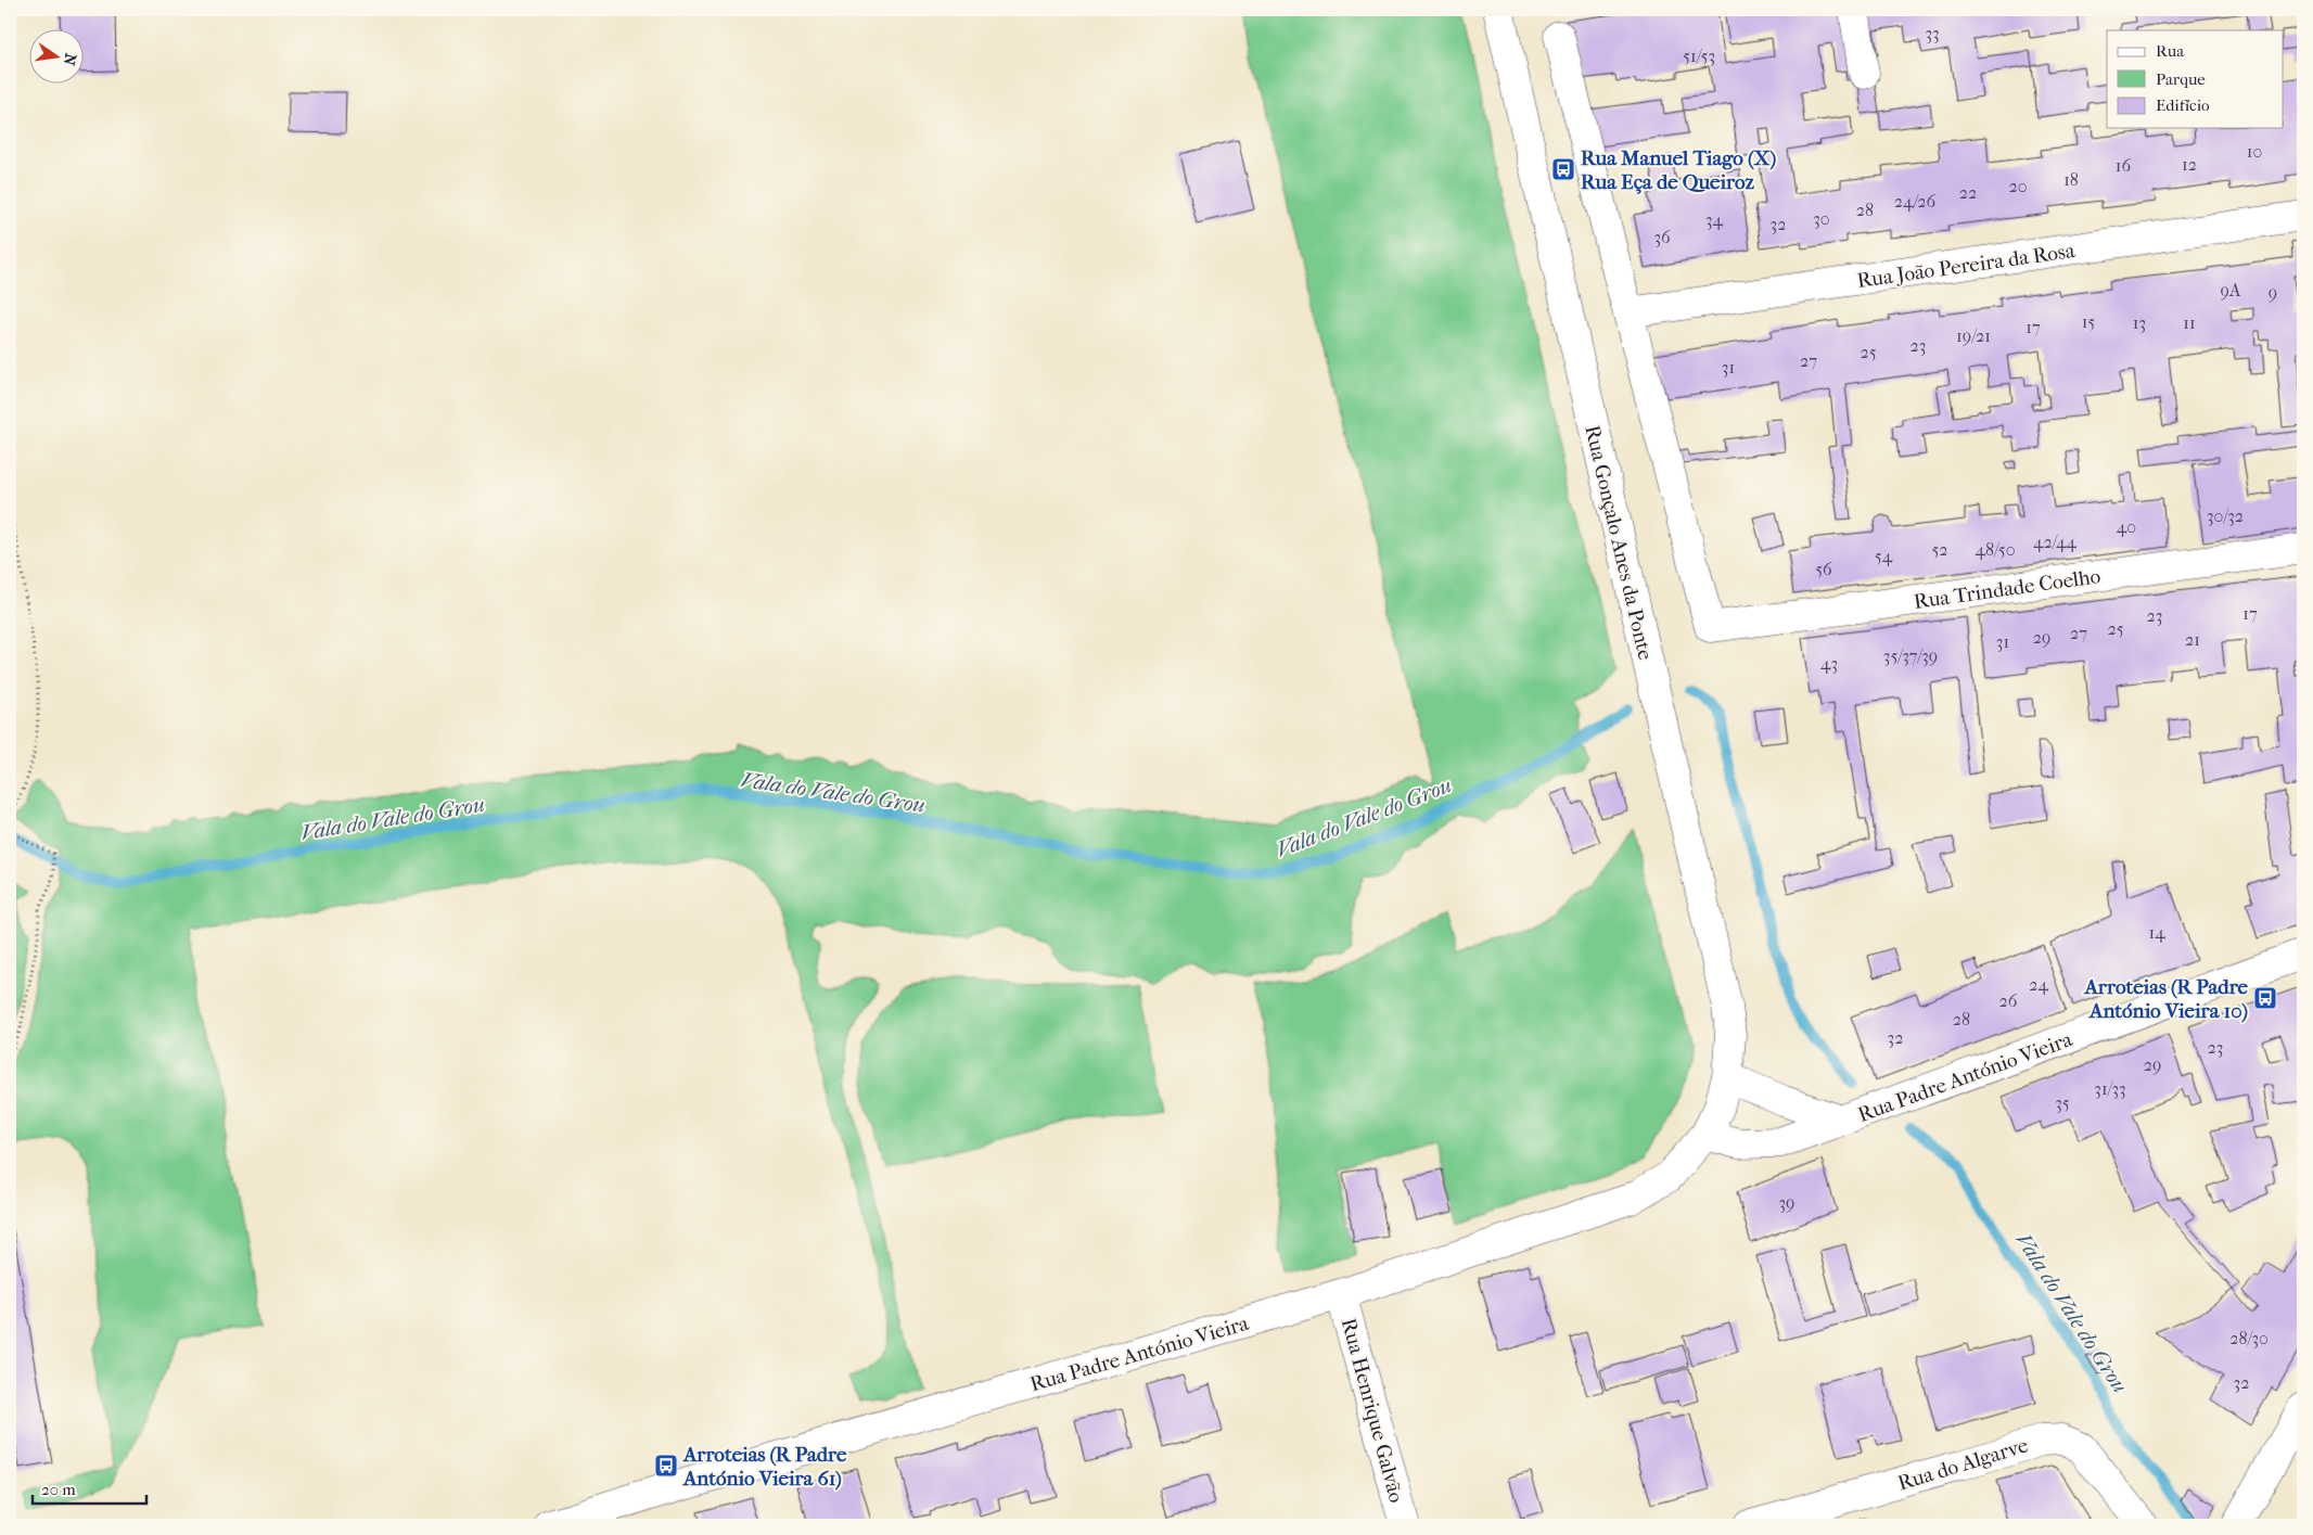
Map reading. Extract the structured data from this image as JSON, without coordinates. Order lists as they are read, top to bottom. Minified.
{"streets":{"street":["Rua João Pereira da Rosa","Rua Gonçalo Anes da Ponte","Rua Trindade Coelho","Rua Padre António Vieira","Rua Henrique Galvão","Rua do Algarve"]},"crossings":[["Rua João Pereira da Rosa","Rua Trindade Coelho"],["Rua Gonçalo Anes da Ponte","Rua Padre António Vieira"],["Rua Padre António Vieira","Rua Henrique Galvão"]],"water":["Vala do Vale do Grou"],"places":{"bus stop":["Rua Manuel Tiago (X) Rua Eça de Queiroz","Arroteias (R Padre António Vieira 10)","Arroteias (R Padre António Vieira 61)"]},"house_numbers":["33","51/53","10","12","16","18","20","22","24/26","28","30","34","32","36","9A","9","15","13","11","17","19/21","23","25","27","31","30/32","40","42/44","52","48/50","54","56","17","23","25","27","29","21","31","35/37/39","43","14","24","26","28","32","23","29","31/33","35","39","28/30","32"],"legend":["Rua","Parque","Edifício"],"scale_bar":"20 m","north":"right"}
